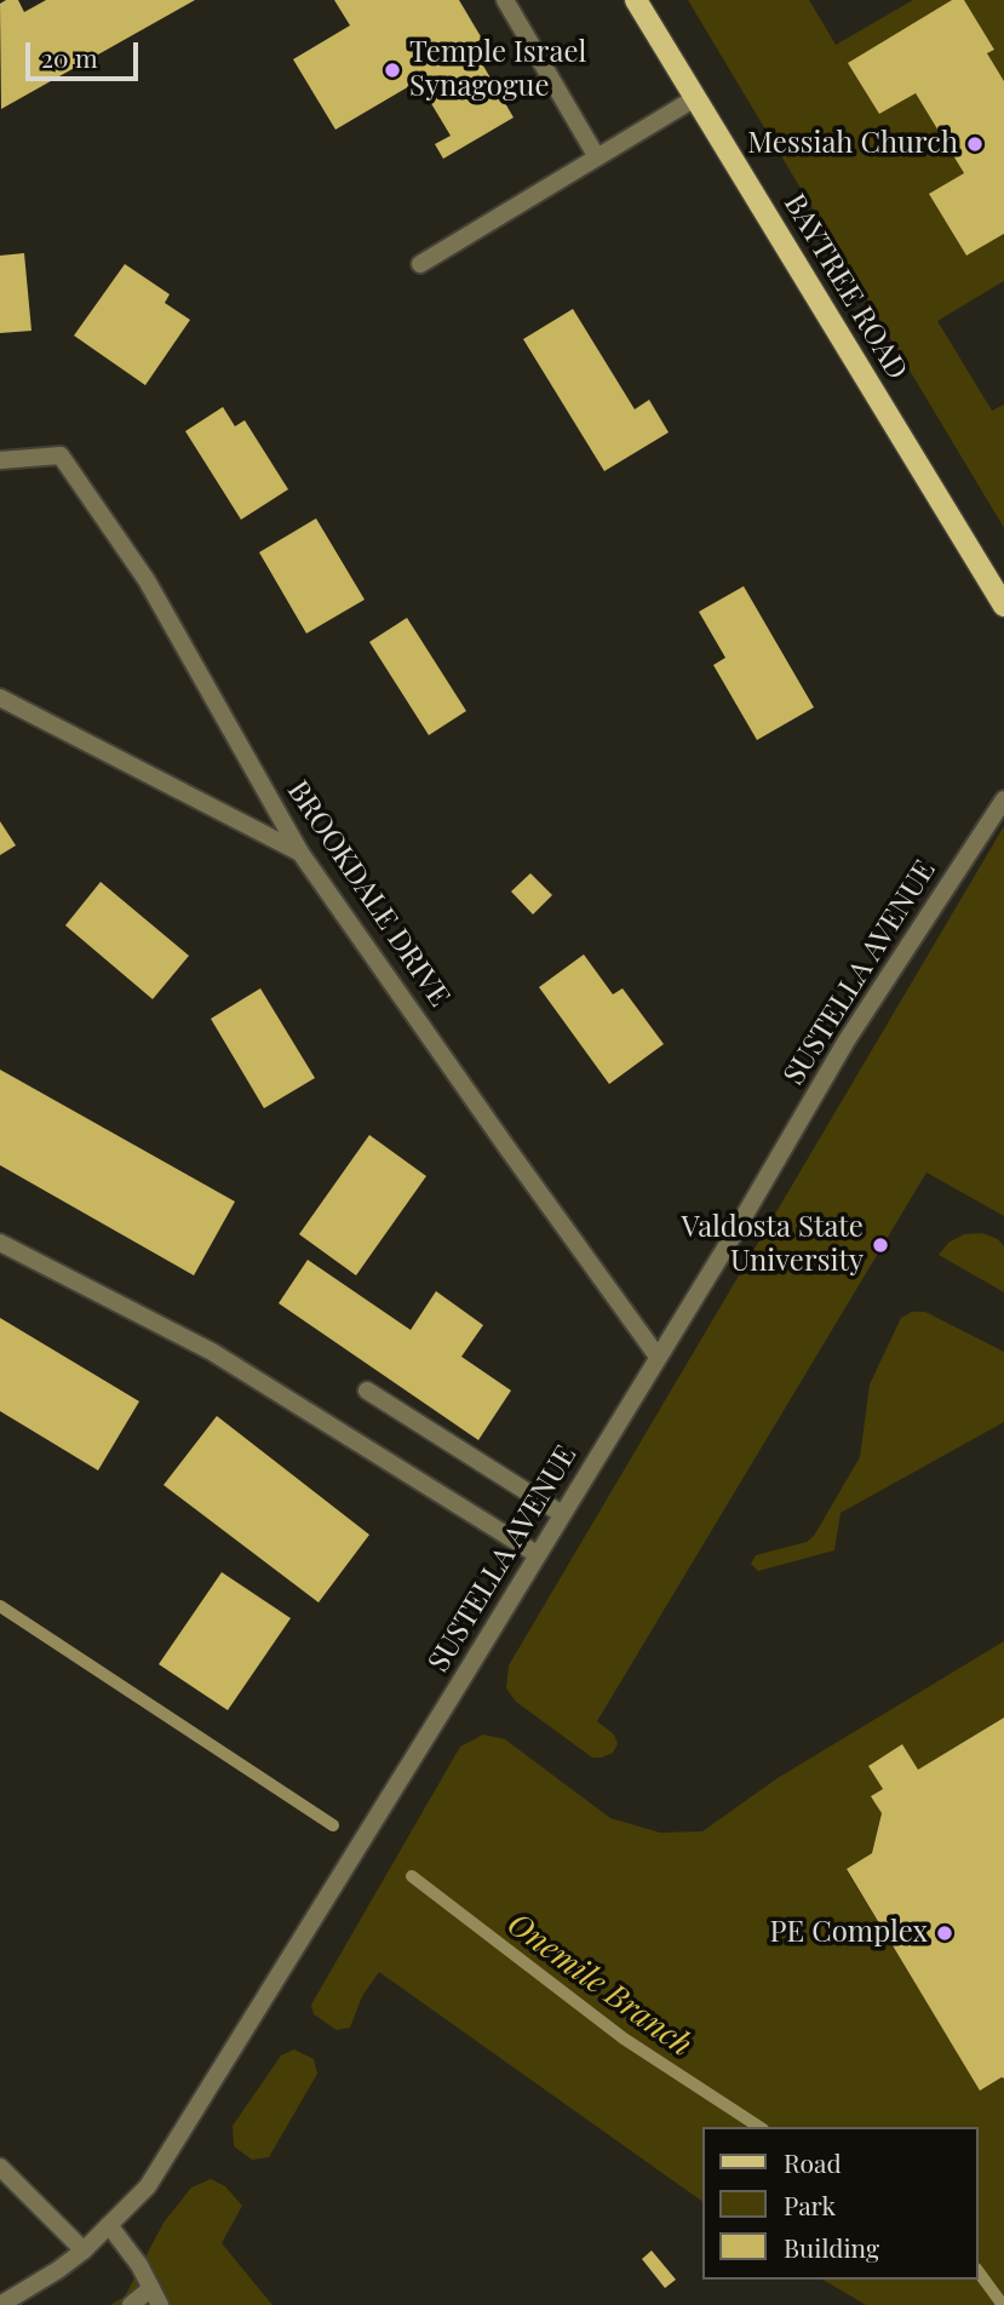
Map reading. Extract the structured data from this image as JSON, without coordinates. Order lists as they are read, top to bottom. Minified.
{"streets":{"main road":["BAYTREE ROAD"],"street":["BROOKDALE DRIVE","SUSTELLA AVENUE"]},"crossings":[["BROOKDALE DRIVE","SUSTELLA AVENUE"]],"water":["Onemile Branch"],"places":["Temple Israel Synagogue","Messiah Church","Valdosta State University","PE Complex"],"legend":["Road","Park","Building"],"scale_bar":"20 m"}
